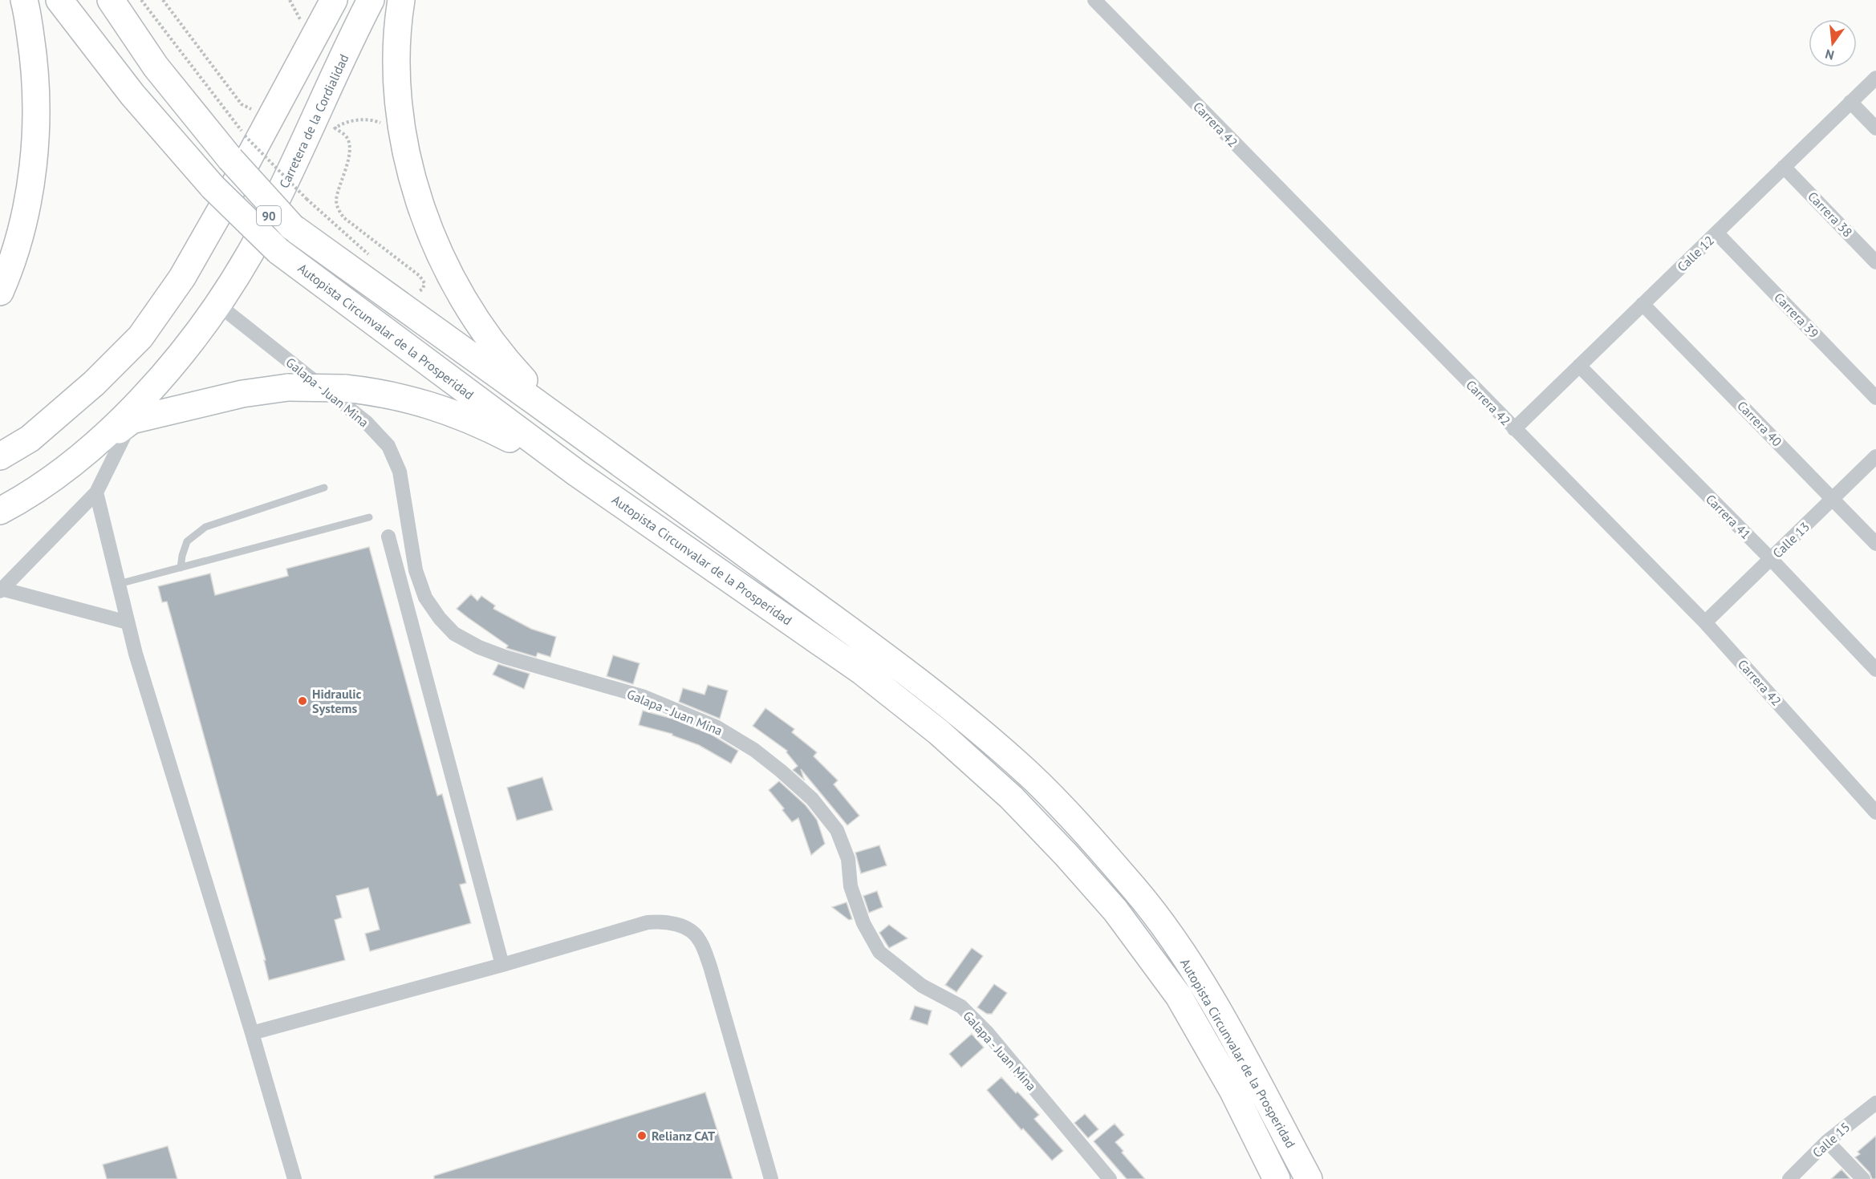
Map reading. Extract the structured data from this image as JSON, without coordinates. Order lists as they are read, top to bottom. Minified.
{"streets":{"highway":["Carretera de la Cordialidad","90","Autopista Circunvalar de la Prosperidad"],"street":["Carrera 42","Carrera 38","Calle 12","Carrera 39","Galapa - Juan Mina","Carrera 40","Carrera 41","Calle 13","Calle 15"]},"crossings":[["Carretera de la Cordialidad","Galapa - Juan Mina"],["Carrera 42","Calle 12"],["Carrera 42","Calle 13"],["Carrera 38","Calle 12"],["Calle 12","Carrera 39"],["Calle 12","Carrera 40"],["Calle 12","Carrera 41"],["Carrera 40","Calle 13"],["Carrera 41","Calle 13"]],"places":["Hidraulic Systems","Relianz CAT"],"north":"bottom"}
